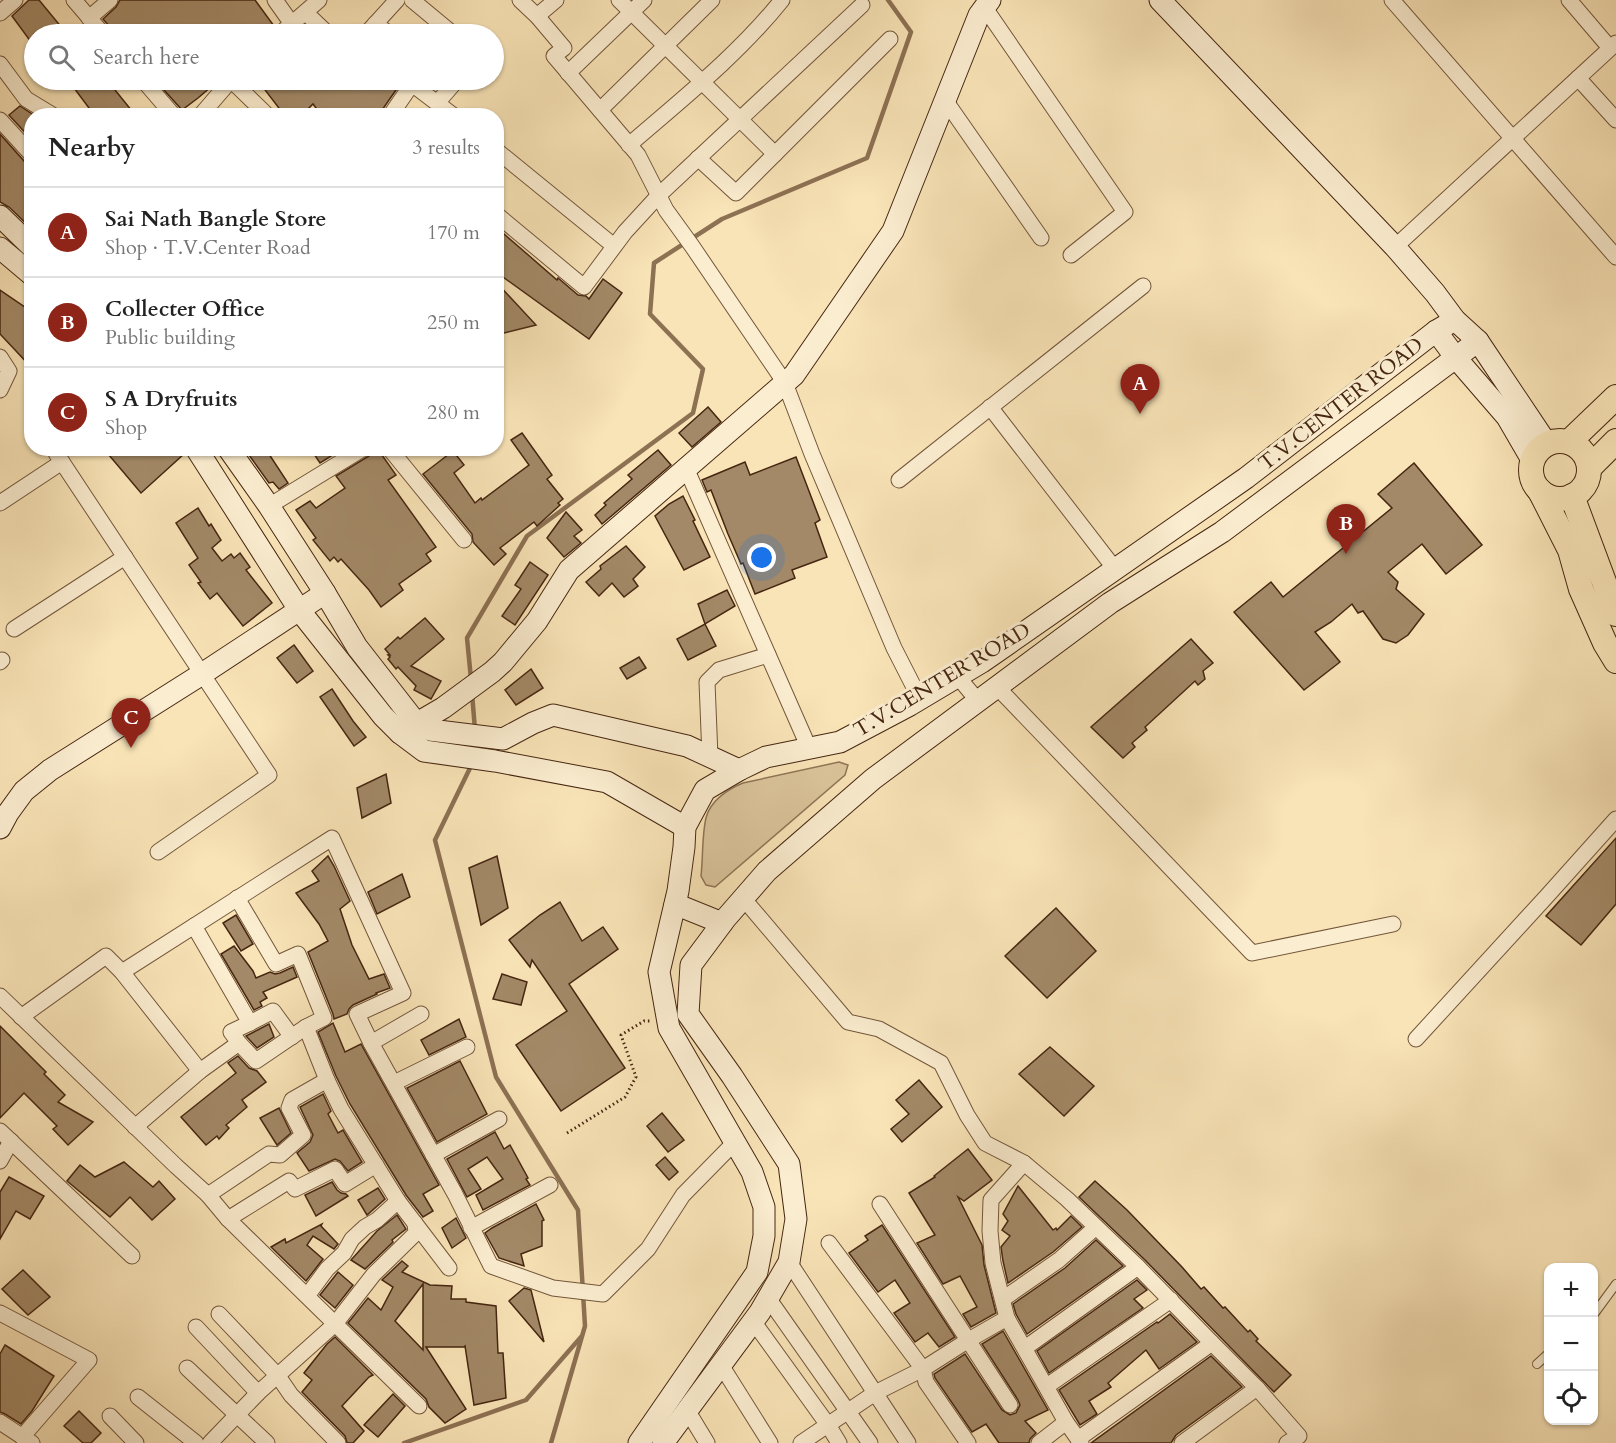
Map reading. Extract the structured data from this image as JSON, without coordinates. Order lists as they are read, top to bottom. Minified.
{"streets":{"street":["T.V.CENTER ROAD"]},"page":{"search":"Search here","heading":["Nearby","3 results"],"list":[{"mark":"A","name":"Sai Nath Bangle Store","note":"Shop · T.V.Center Road","value":"170 m"},{"mark":"B","name":"Collecter Office","note":"Public building","value":"250 m"},{"mark":"C","name":"S A Dryfruits","note":"Shop","value":"280 m"}],"pins":["A","B","C"],"map_buttons":["+","−"]}}
